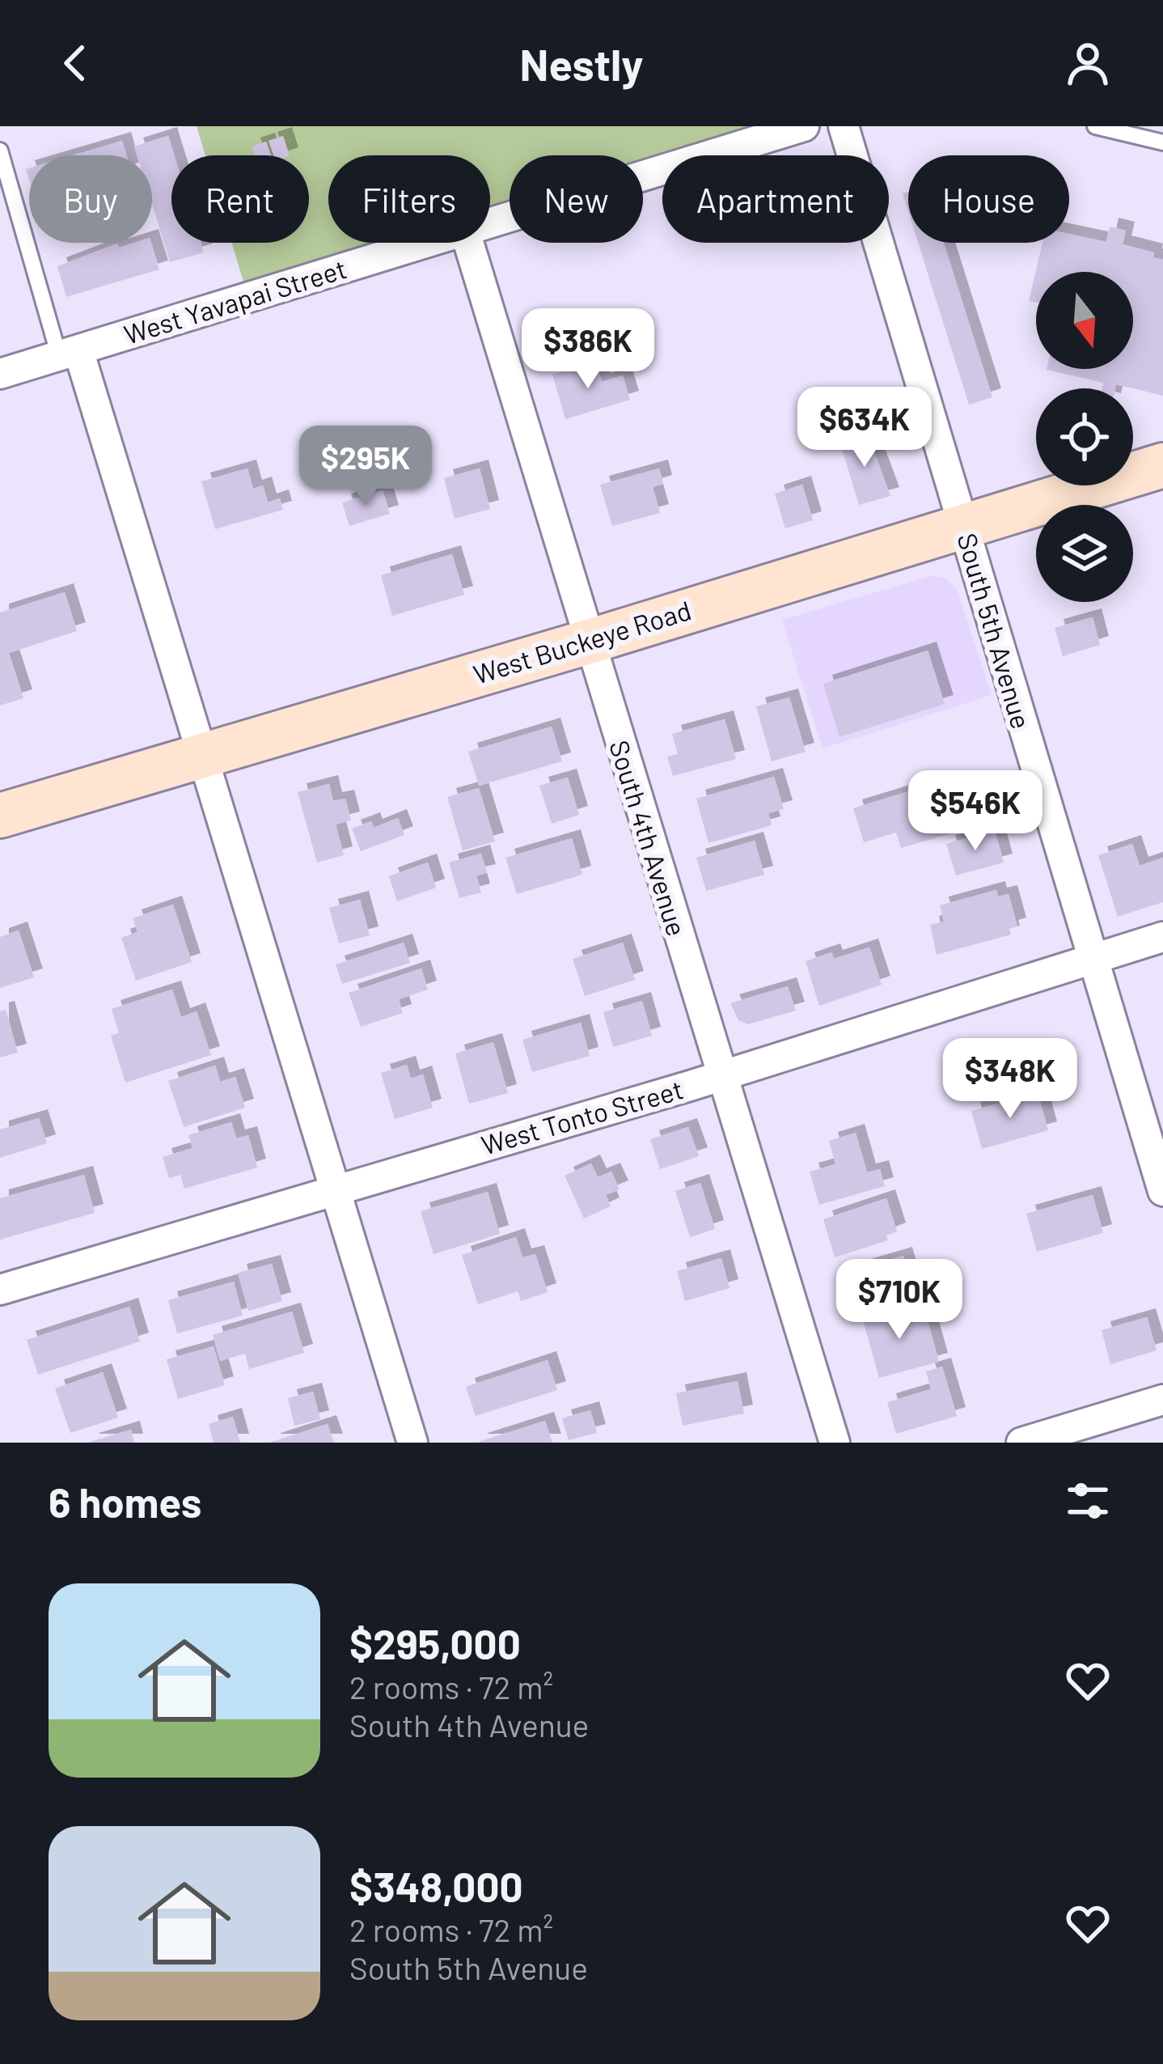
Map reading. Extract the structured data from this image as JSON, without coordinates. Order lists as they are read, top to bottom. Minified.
{"streets":{"main road":["West Buckeye Road"],"street":["West Yavapai Street","South 5th Avenue","South 4th Avenue","West Tonto Street"]},"crossings":[["South 5th Avenue","West Buckeye Road"],["South 5th Avenue","West Tonto Street"],["West Buckeye Road","South 4th Avenue"],["South 4th Avenue","West Tonto Street"]],"north":"bottom","page":{"header":"Nestly","chip":["Buy","Rent","Filters","New","Apartment","House"],"price":["$386K","$634K","$295K","$546K","$348K","$710K"],"heading":"6 homes","list":[{"name":"$295,000","note":"2 rooms · 72 m² · South 4th Avenue"},{"name":"$348,000","note":"2 rooms · 72 m² · South 5th Avenue"}]}}
